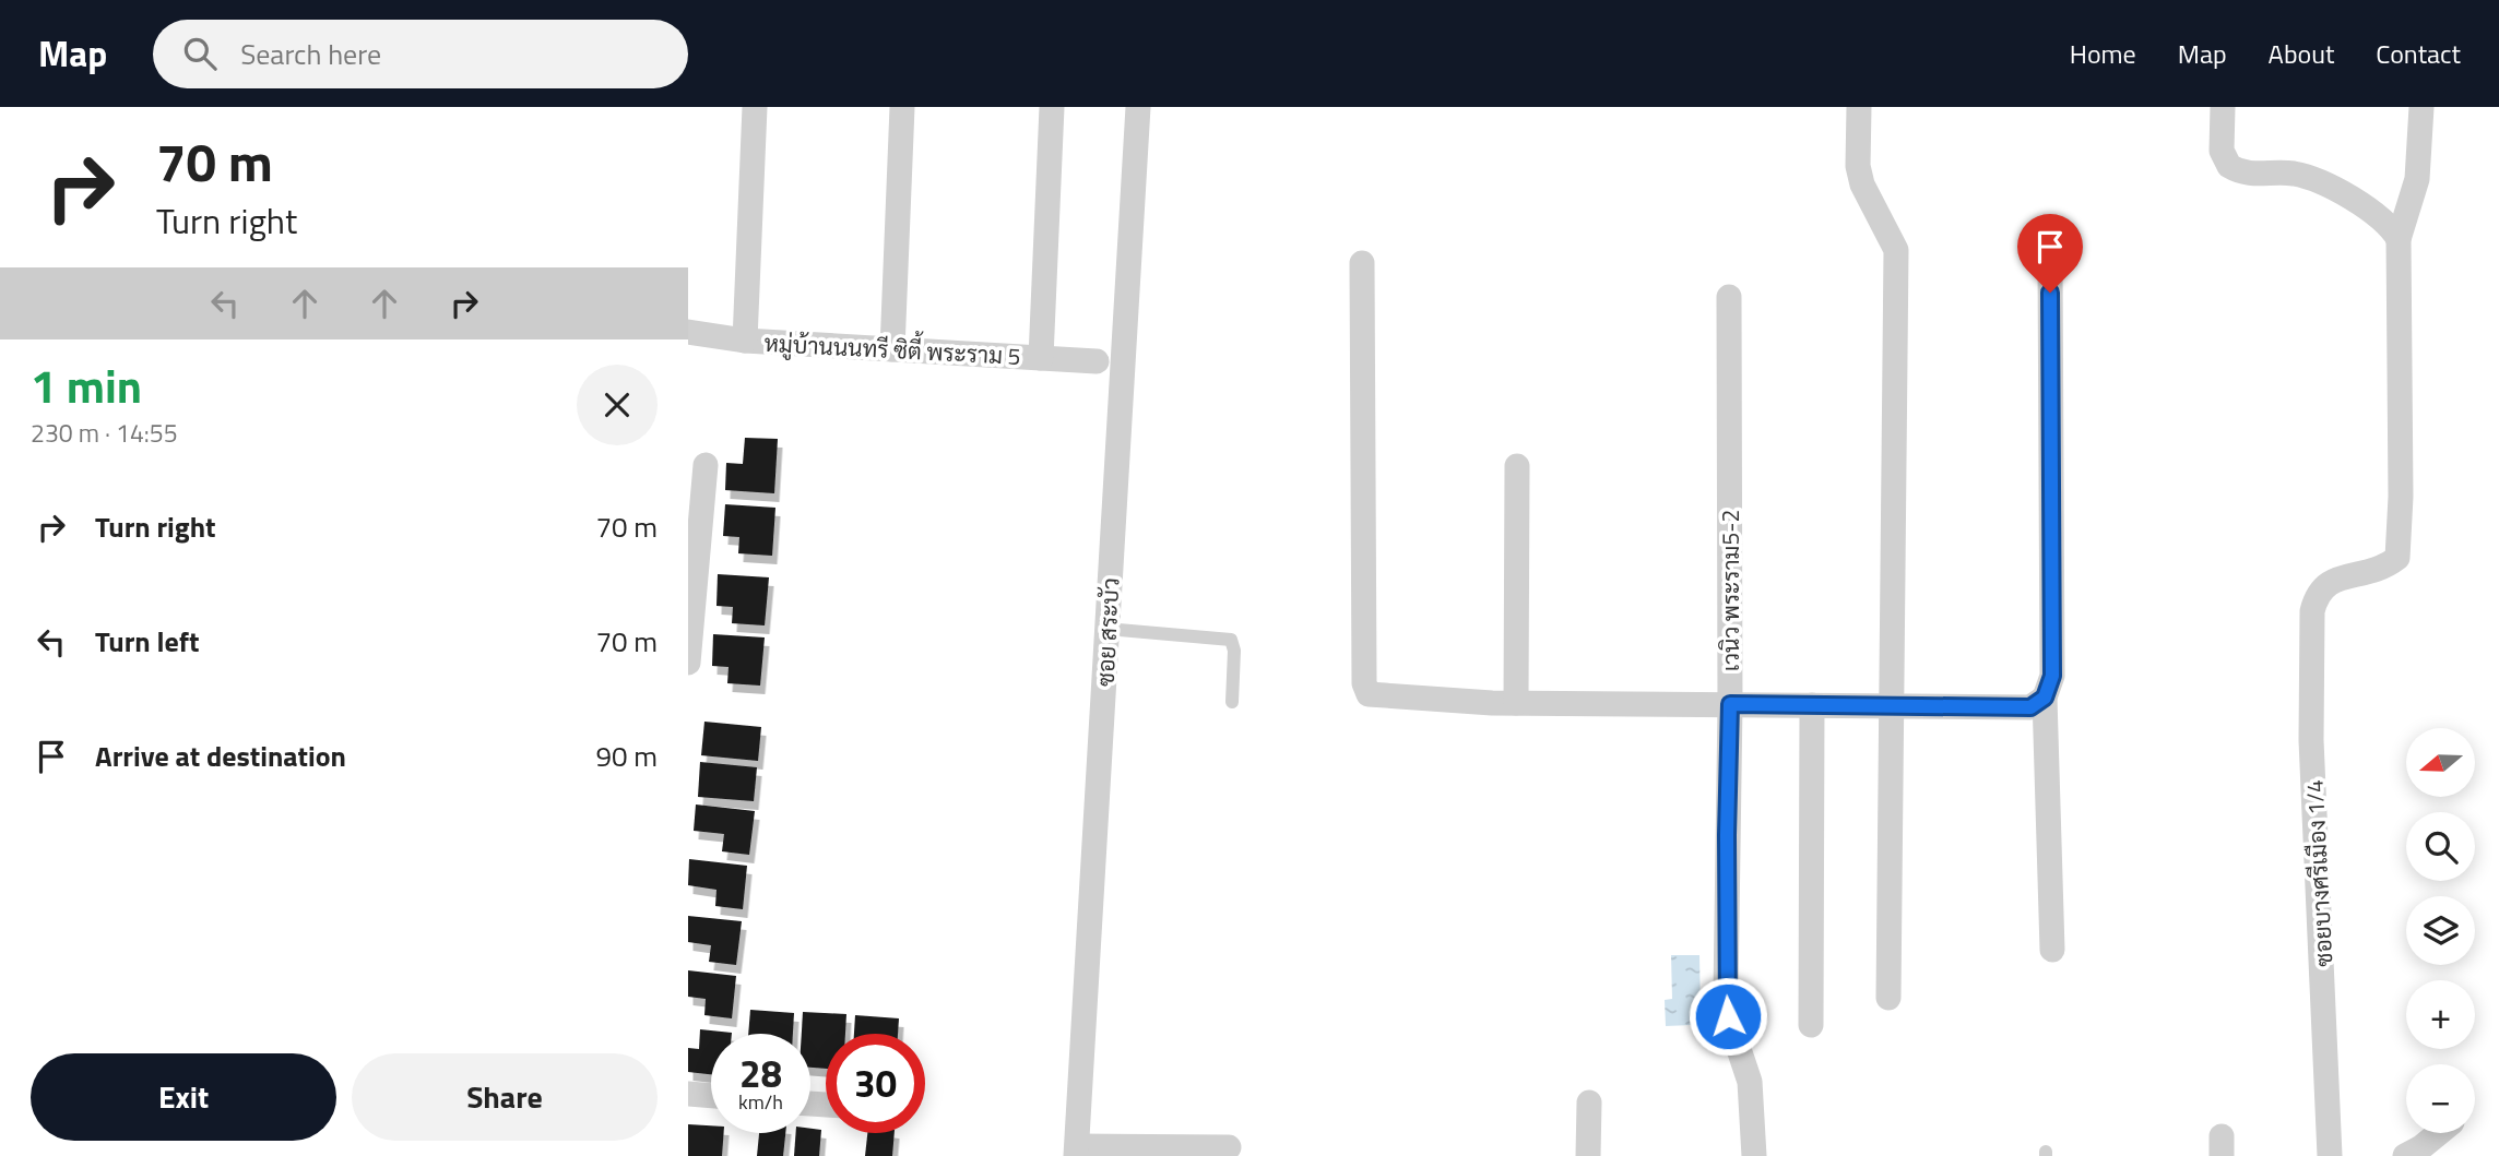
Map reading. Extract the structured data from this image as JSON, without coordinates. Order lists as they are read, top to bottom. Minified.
{"streets":{"street":["หมู่บ้านนนทรี ซิตี้ พระราม 5","เวนิว พระราม5-2","ซอย สระบัว","ซอยบางศรีเมือง 1/4"]},"north":"left","page":{"header":"Map","search":"Search here","nav":["Home","Map","About","Contact"],"turn":["70 m","Turn right"],"heading":["1 min","230 m · 14:55"],"list":[{"name":"Turn right","value":"70 m"},{"name":"Turn left","value":"70 m"},{"name":"Arrive at destination","value":"90 m"}],"map_buttons":["+","−"],"speed":"28 km/h","limit":"30","buttons":["Exit","Share"]}}
